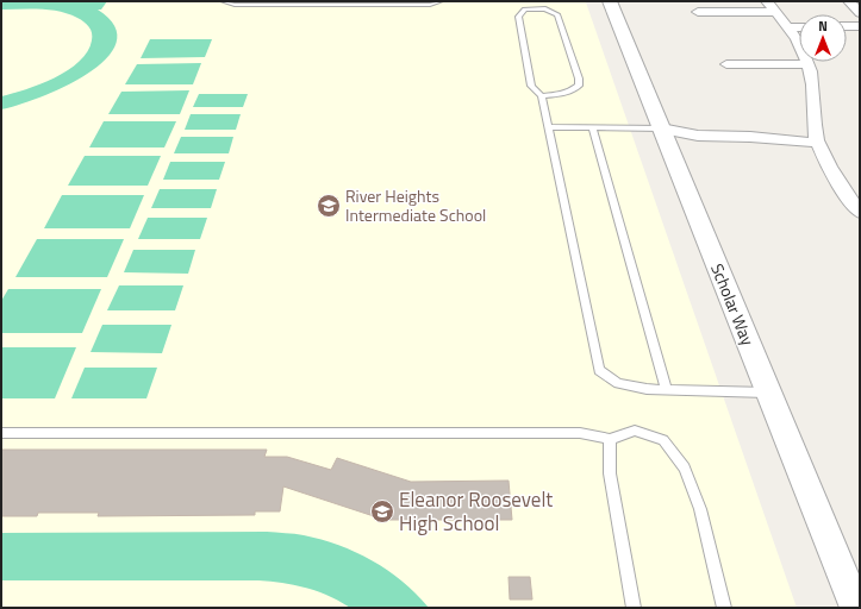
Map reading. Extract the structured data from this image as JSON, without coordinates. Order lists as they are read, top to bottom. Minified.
{"streets":{"street":["Scholar Way"]},"places":{"school or university":["River Heights Intermediate School","Eleanor Roosevelt High School"]},"north":"top"}
